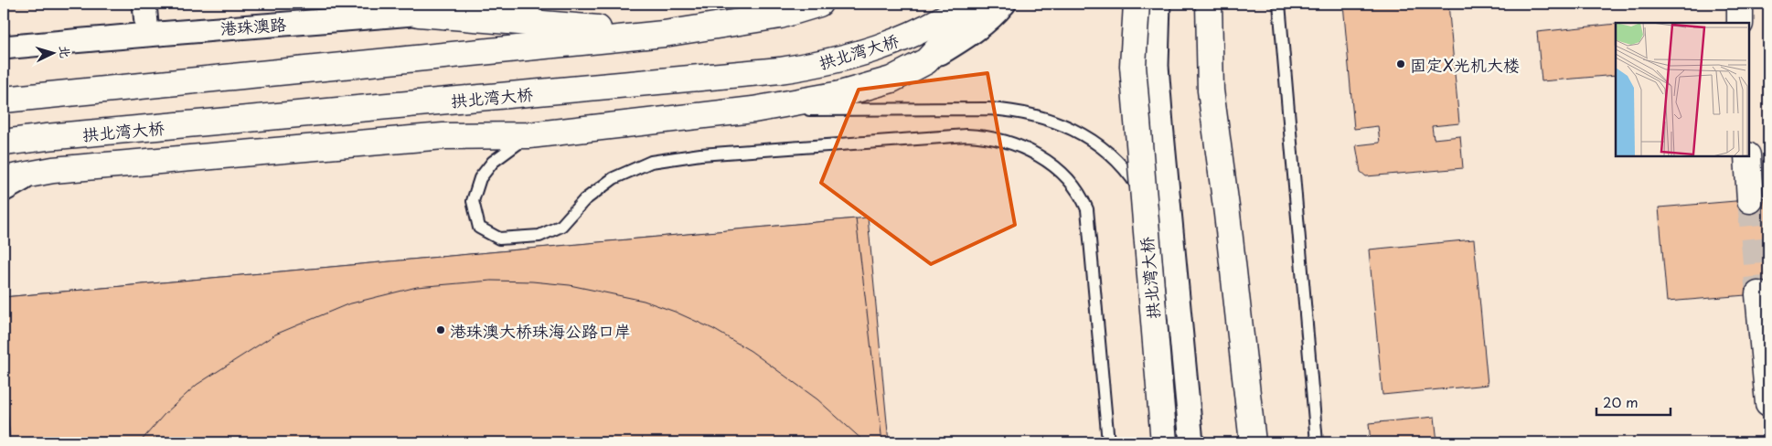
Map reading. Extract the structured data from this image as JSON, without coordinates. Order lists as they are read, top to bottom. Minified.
{"streets":{"main road":["拱北湾大桥"],"street":["港珠澳路"]},"places":["固定X光机大楼","港珠澳大桥珠海公路口岸"],"scale_bar":"20 m","north":"right"}
